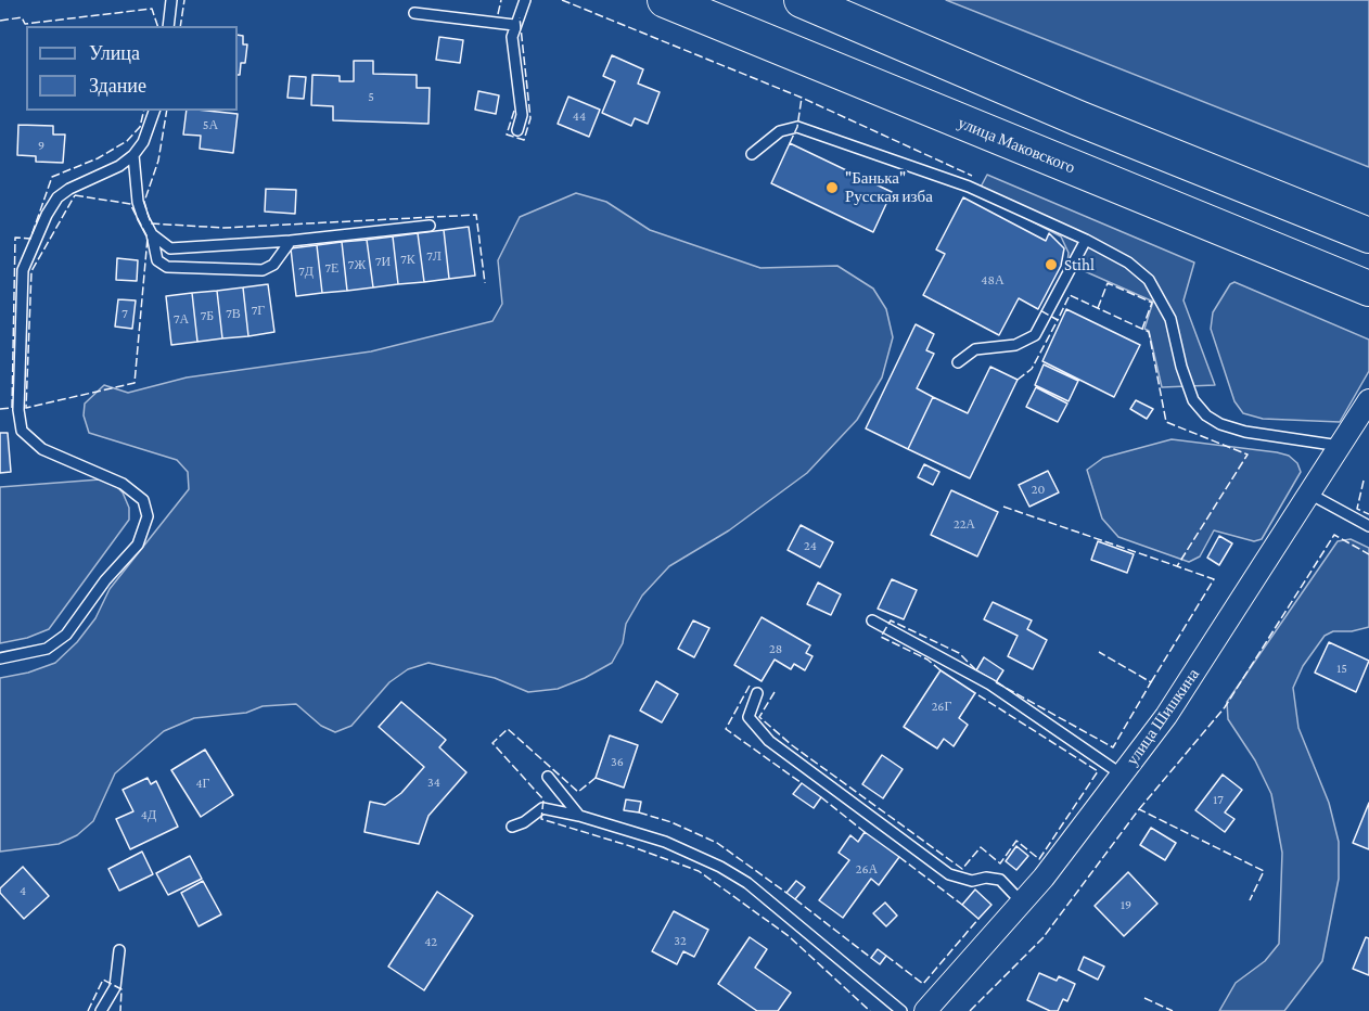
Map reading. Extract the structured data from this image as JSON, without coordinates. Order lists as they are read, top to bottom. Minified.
{"streets":{"highway":["улица Маковского"],"street":["улица Шишкина"]},"places":["\"Банька\" Русская изба","Stihl"],"house_numbers":["5","44","5А","9","7Л","7К","7И","7Ж","7Е","7Д","48А","7Г","7","7В","7Б","7А","20","22А","24","28","15","26Г","36","34","4Г","17","4Д","26А","4","19","32","42"],"legend":["Улица","Здание"]}
